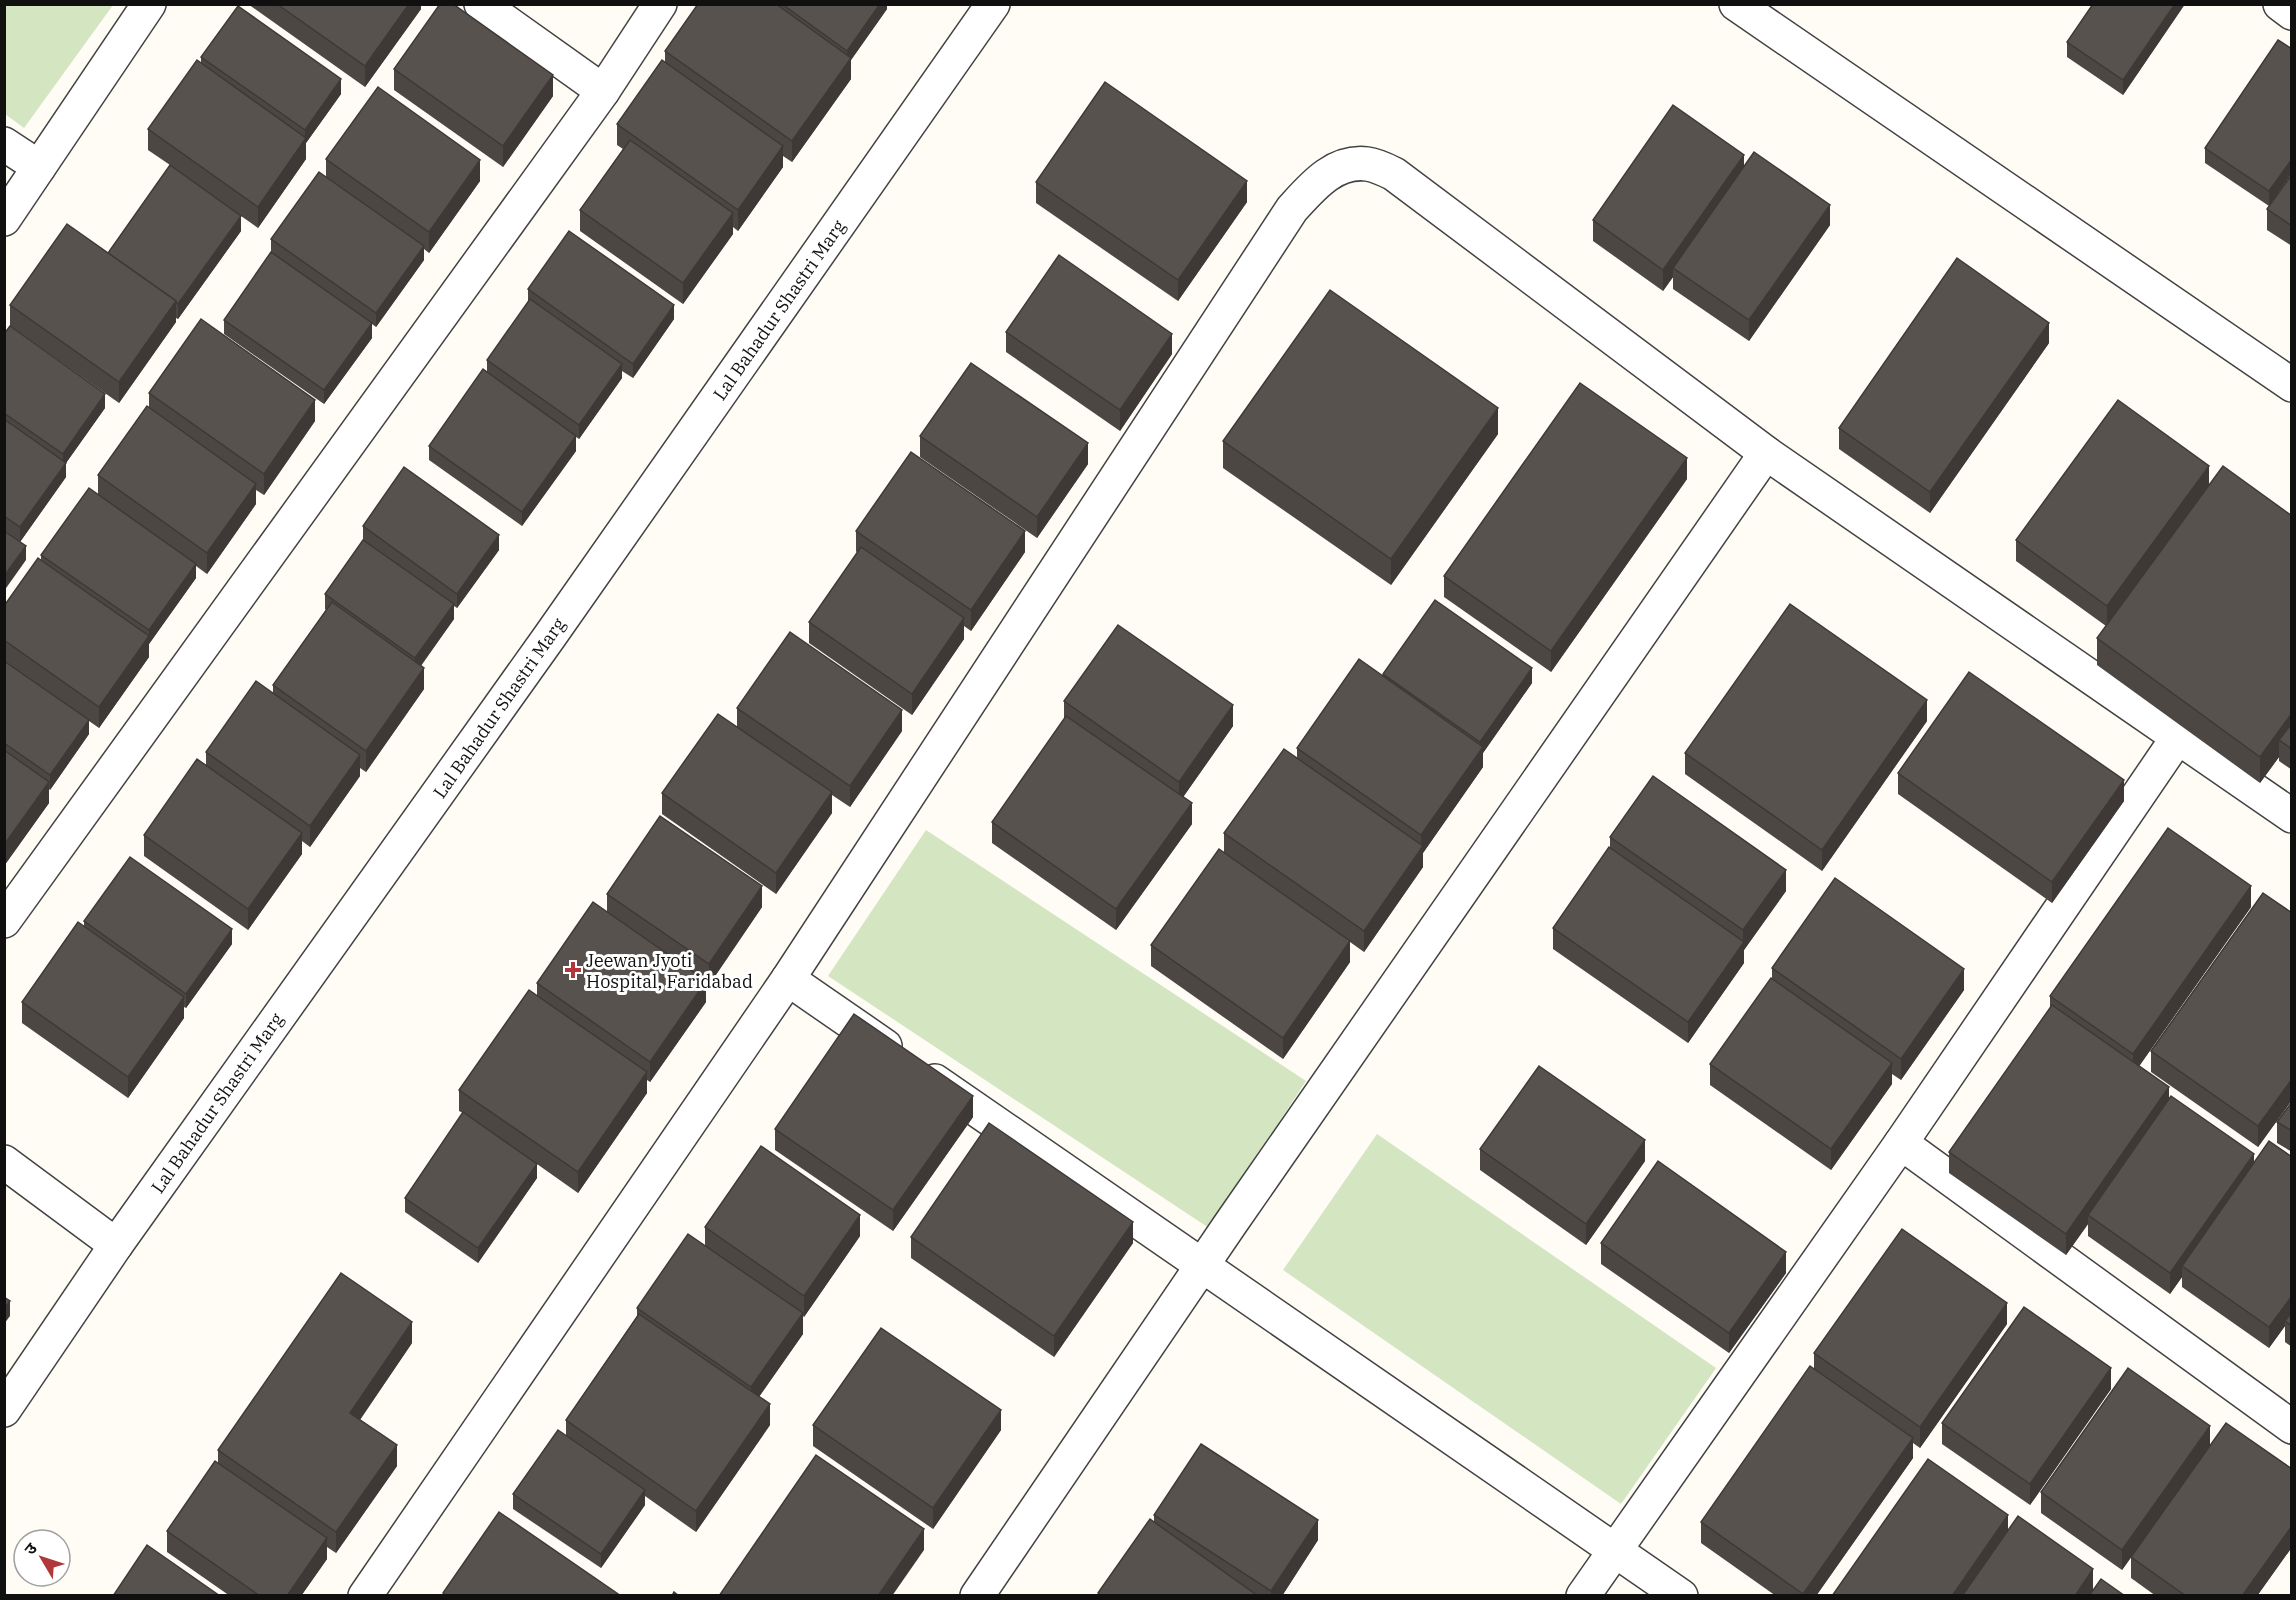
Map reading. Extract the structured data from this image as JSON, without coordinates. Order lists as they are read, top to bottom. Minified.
{"streets":{"street":["Lal Bahadur Shastri Marg"]},"places":{"health":["Jeewan Jyoti Hospital, Faridabad"]},"north":"top left"}
